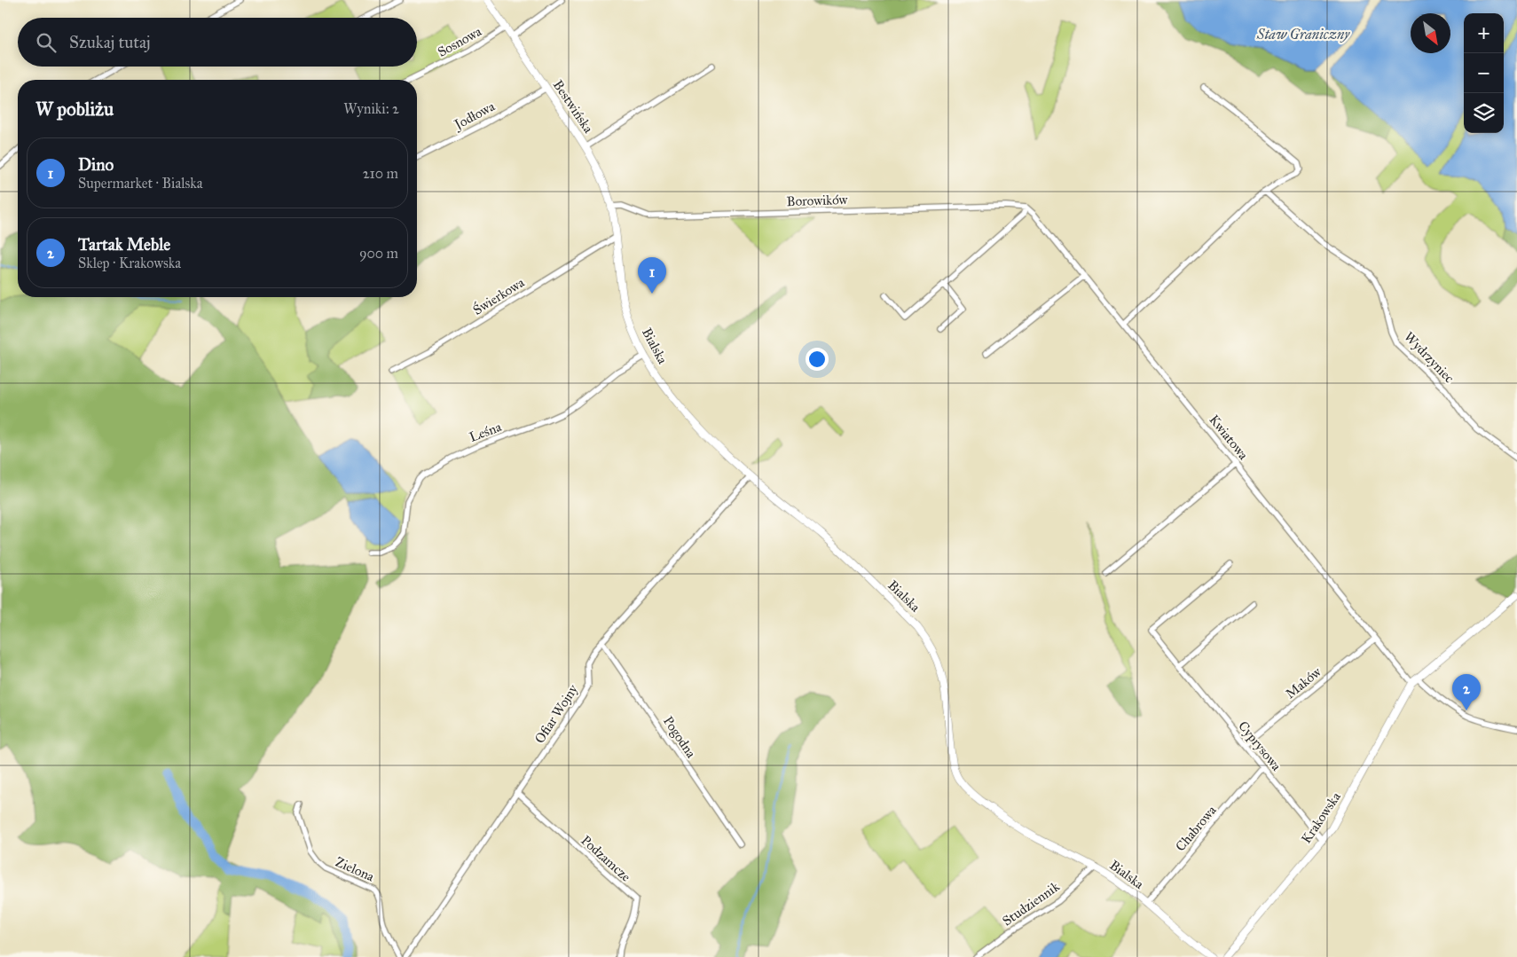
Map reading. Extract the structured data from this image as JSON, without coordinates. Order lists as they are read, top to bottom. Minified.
{"streets":{"street":["Sosnowa","Bestwińska","Jodłowa","Borowików","Świerkowa","Bialska","Wydrzyniec","Leśna","Kwiatowa","Maków","Ofiar Wojny","Pogodna","Cyprysowa","Krakowska","Chabrowa","Podzamcze","Zielona","Studziennik"]},"crossings":[["Sosnowa","Bestwińska"],["Bestwińska","Jodłowa"],["Bestwińska","Borowików"],["Bestwińska","Świerkowa"],["Bestwińska","Bialska"],["Borowików","Kwiatowa"],["Świerkowa","Bialska"],["Bialska","Leśna"],["Bialska","Ofiar Wojny"],["Bialska","Chabrowa"],["Bialska","Studziennik"],["Kwiatowa","Maków"],["Kwiatowa","Krakowska"],["Maków","Cyprysowa"],["Ofiar Wojny","Pogodna"],["Ofiar Wojny","Podzamcze"],["Cyprysowa","Krakowska"],["Cyprysowa","Chabrowa"]],"water":["Staw Graniczny"],"north":"bottom right","page":{"map_buttons":["+","−"],"search":"Szukaj tutaj","heading":["W pobliżu","Wyniki: 2"],"list":[{"mark":"1","name":"Dino","note":"Supermarket · Bialska","value":"210 m"},{"mark":"2","name":"Tartak Meble","note":"Sklep · Krakowska","value":"900 m"}],"pins":["1","2"]}}
